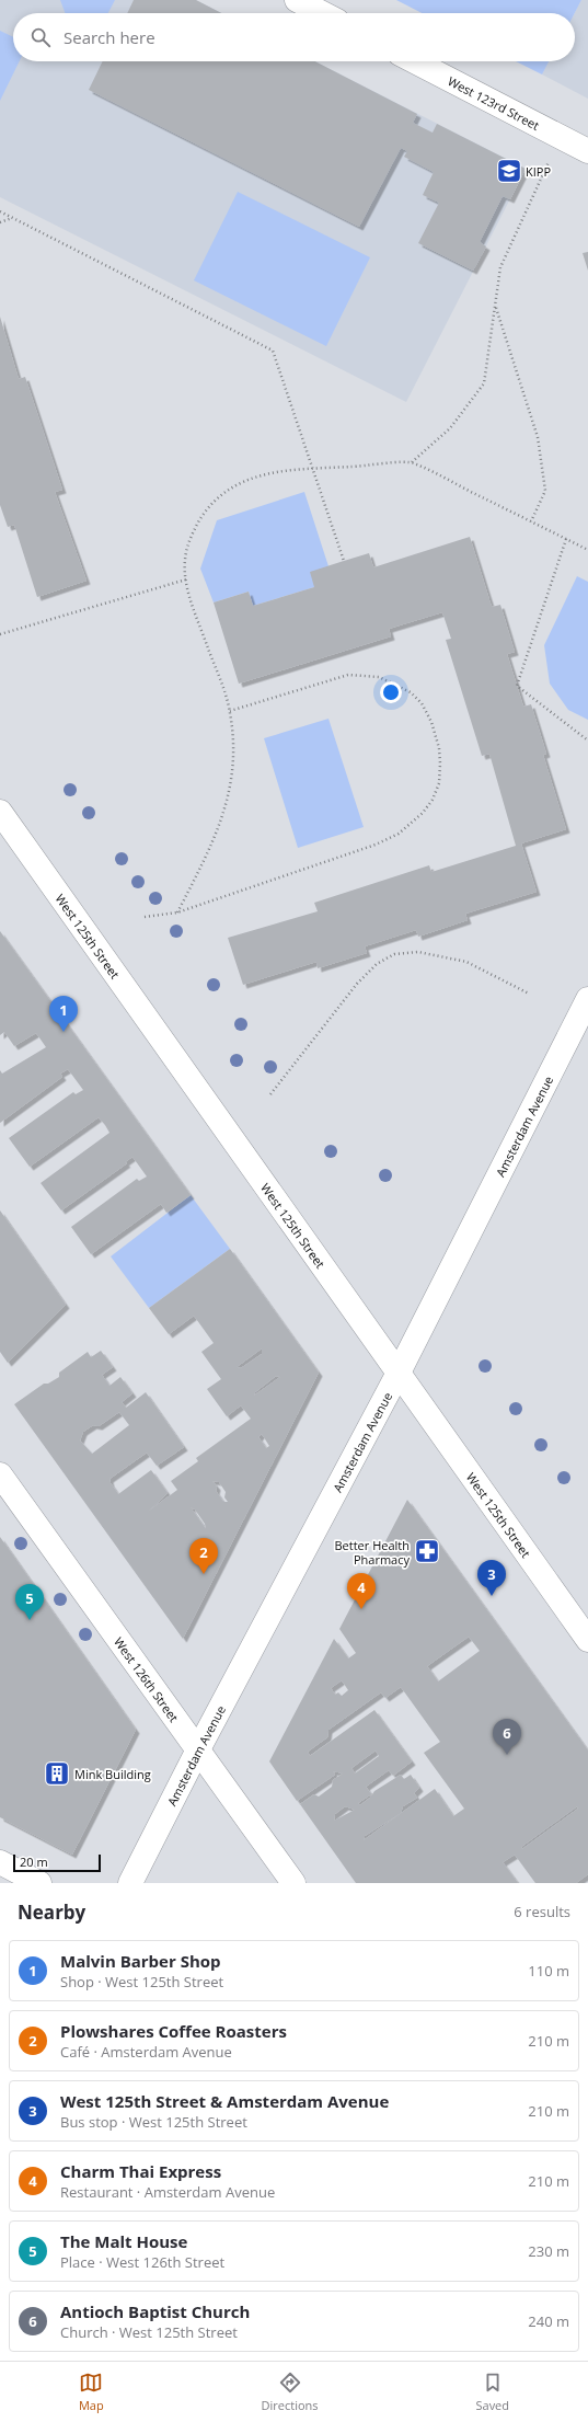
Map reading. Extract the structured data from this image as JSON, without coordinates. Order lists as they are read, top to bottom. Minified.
{"streets":{"main road":["West 123rd Street","West 125th Street","Amsterdam Avenue","West 126th Street"]},"crossings":[["West 125th Street","Amsterdam Avenue"],["Amsterdam Avenue","West 126th Street"]],"places":{"school or university":["KIPP"],"pharmacy":["Better Health Pharmacy"],"building":["Mink Building"]},"scale_bar":"20 m","page":{"search":"Search here","pins":["1","2","3","4","5","6"],"scale":"20 m","heading":["Nearby","6 results"],"list":[{"mark":"1","name":"Malvin Barber Shop","note":"Shop · West 125th Street","value":"110 m"},{"mark":"2","name":"Plowshares Coffee Roasters","note":"Café · Amsterdam Avenue","value":"210 m"},{"mark":"3","name":"West 125th Street & Amsterdam Avenue","note":"Bus stop · West 125th Street","value":"210 m"},{"mark":"4","name":"Charm Thai Express","note":"Restaurant · Amsterdam Avenue","value":"210 m"},{"mark":"5","name":"The Malt House","note":"Place · West 126th Street","value":"230 m"},{"mark":"6","name":"Antioch Baptist Church","note":"Church · West 125th Street","value":"240 m"}],"nav":["Map","Directions","Saved"]}}
